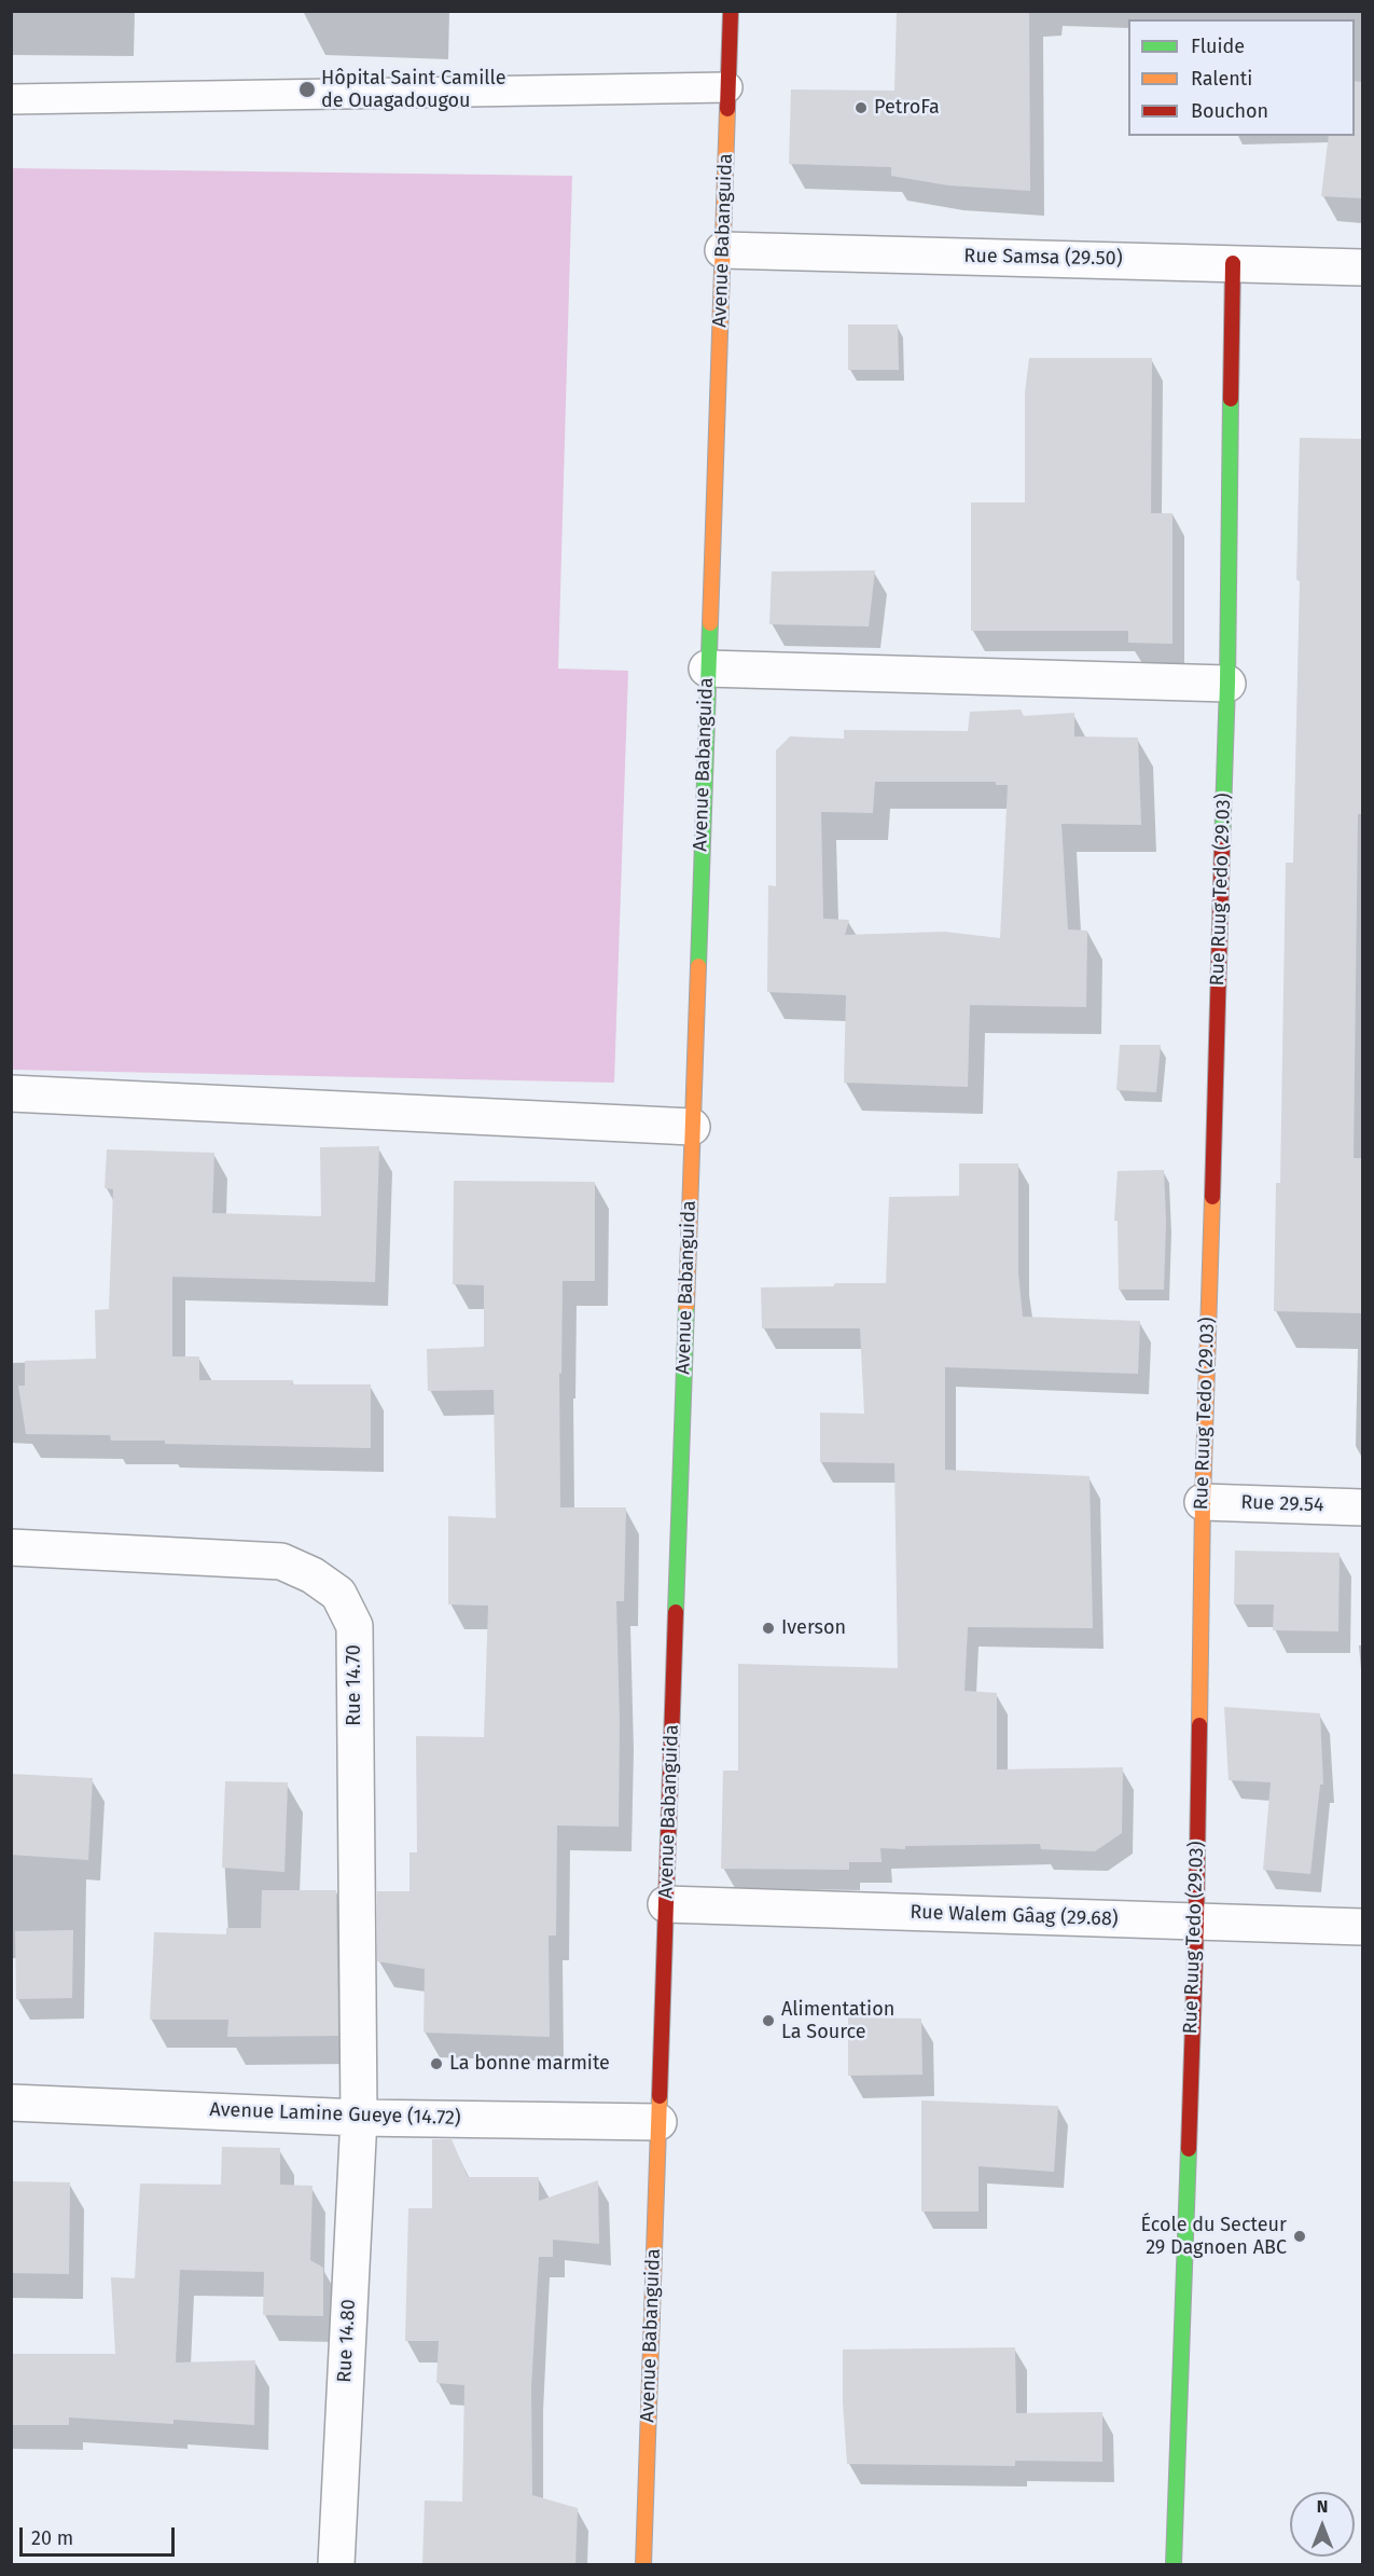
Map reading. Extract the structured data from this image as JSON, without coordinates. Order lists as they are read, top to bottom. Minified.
{"streets":{"street":["Avenue Babanguida","Rue Samsa (29.50)","Rue Ruug Tedo (29.03)","Rue 29.54","Rue 14.70","Rue Walem Gâag (29.68)","Avenue Lamine Gueye (14.72)","Rue 14.80"]},"crossings":[["Avenue Babanguida","Rue Samsa (29.50)"],["Avenue Babanguida","Rue Walem Gâag (29.68)"],["Avenue Babanguida","Avenue Lamine Gueye (14.72)"],["Rue Samsa (29.50)","Rue Ruug Tedo (29.03)"],["Rue Ruug Tedo (29.03)","Rue 29.54"],["Rue Ruug Tedo (29.03)","Rue Walem Gâag (29.68)"],["Rue 14.70","Avenue Lamine Gueye (14.72)"],["Rue 14.70","Rue 14.80"],["Avenue Lamine Gueye (14.72)","Rue 14.80"]],"places":["Hôpital Saint Camille de Ouagadougou","PetroFa","Iverson","Alimentation La Source","La bonne marmite","École du Secteur 29 Dagnoen ABC"],"legend":["Fluide","Ralenti","Bouchon"],"scale_bar":"20 m","north":"top"}
